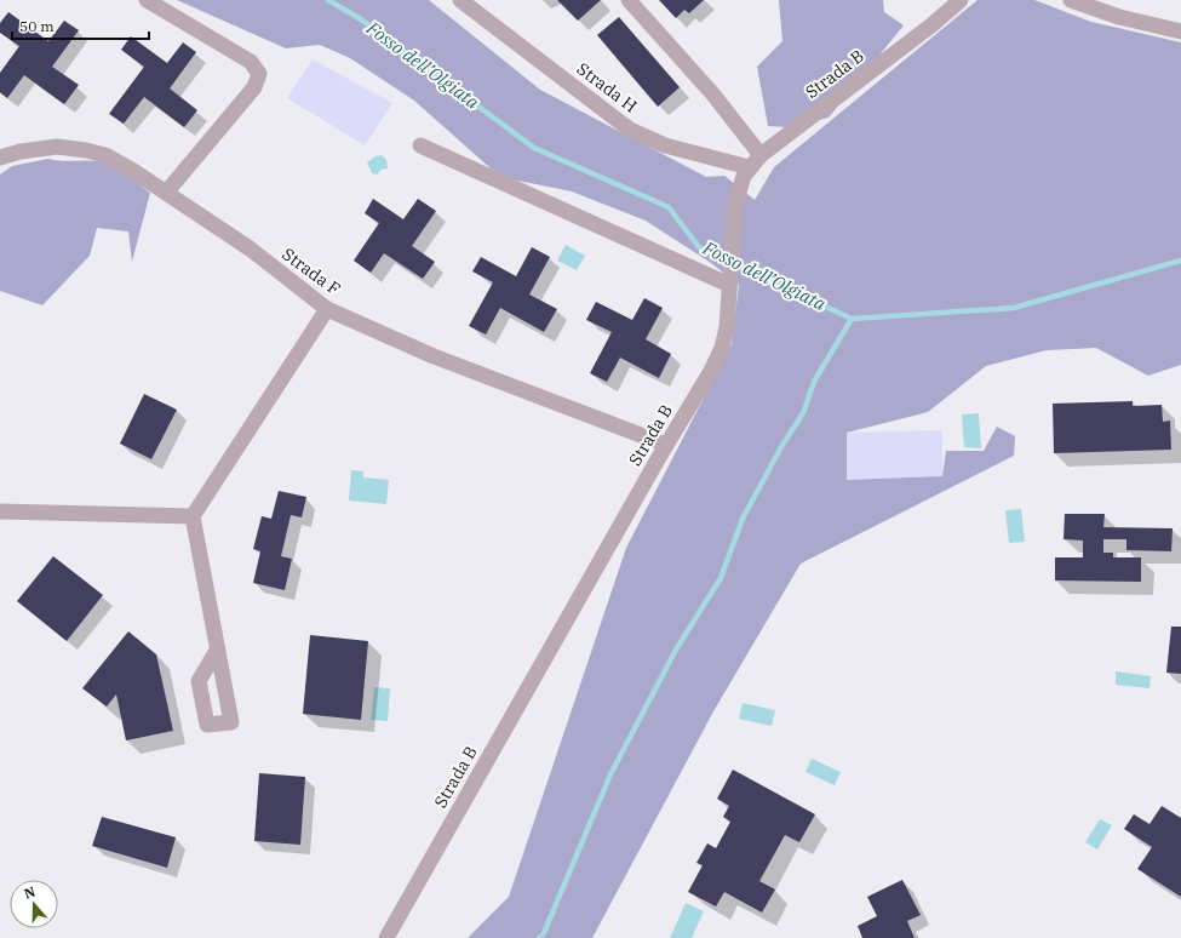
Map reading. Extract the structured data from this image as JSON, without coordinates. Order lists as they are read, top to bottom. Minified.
{"streets":{"street":["Strada B","Strada H","Strada F"]},"crossings":[["Strada B","Strada H"],["Strada B","Strada F"]],"water":["Fosso dell’Olgiata"],"scale_bar":"50 m","north":"top"}
